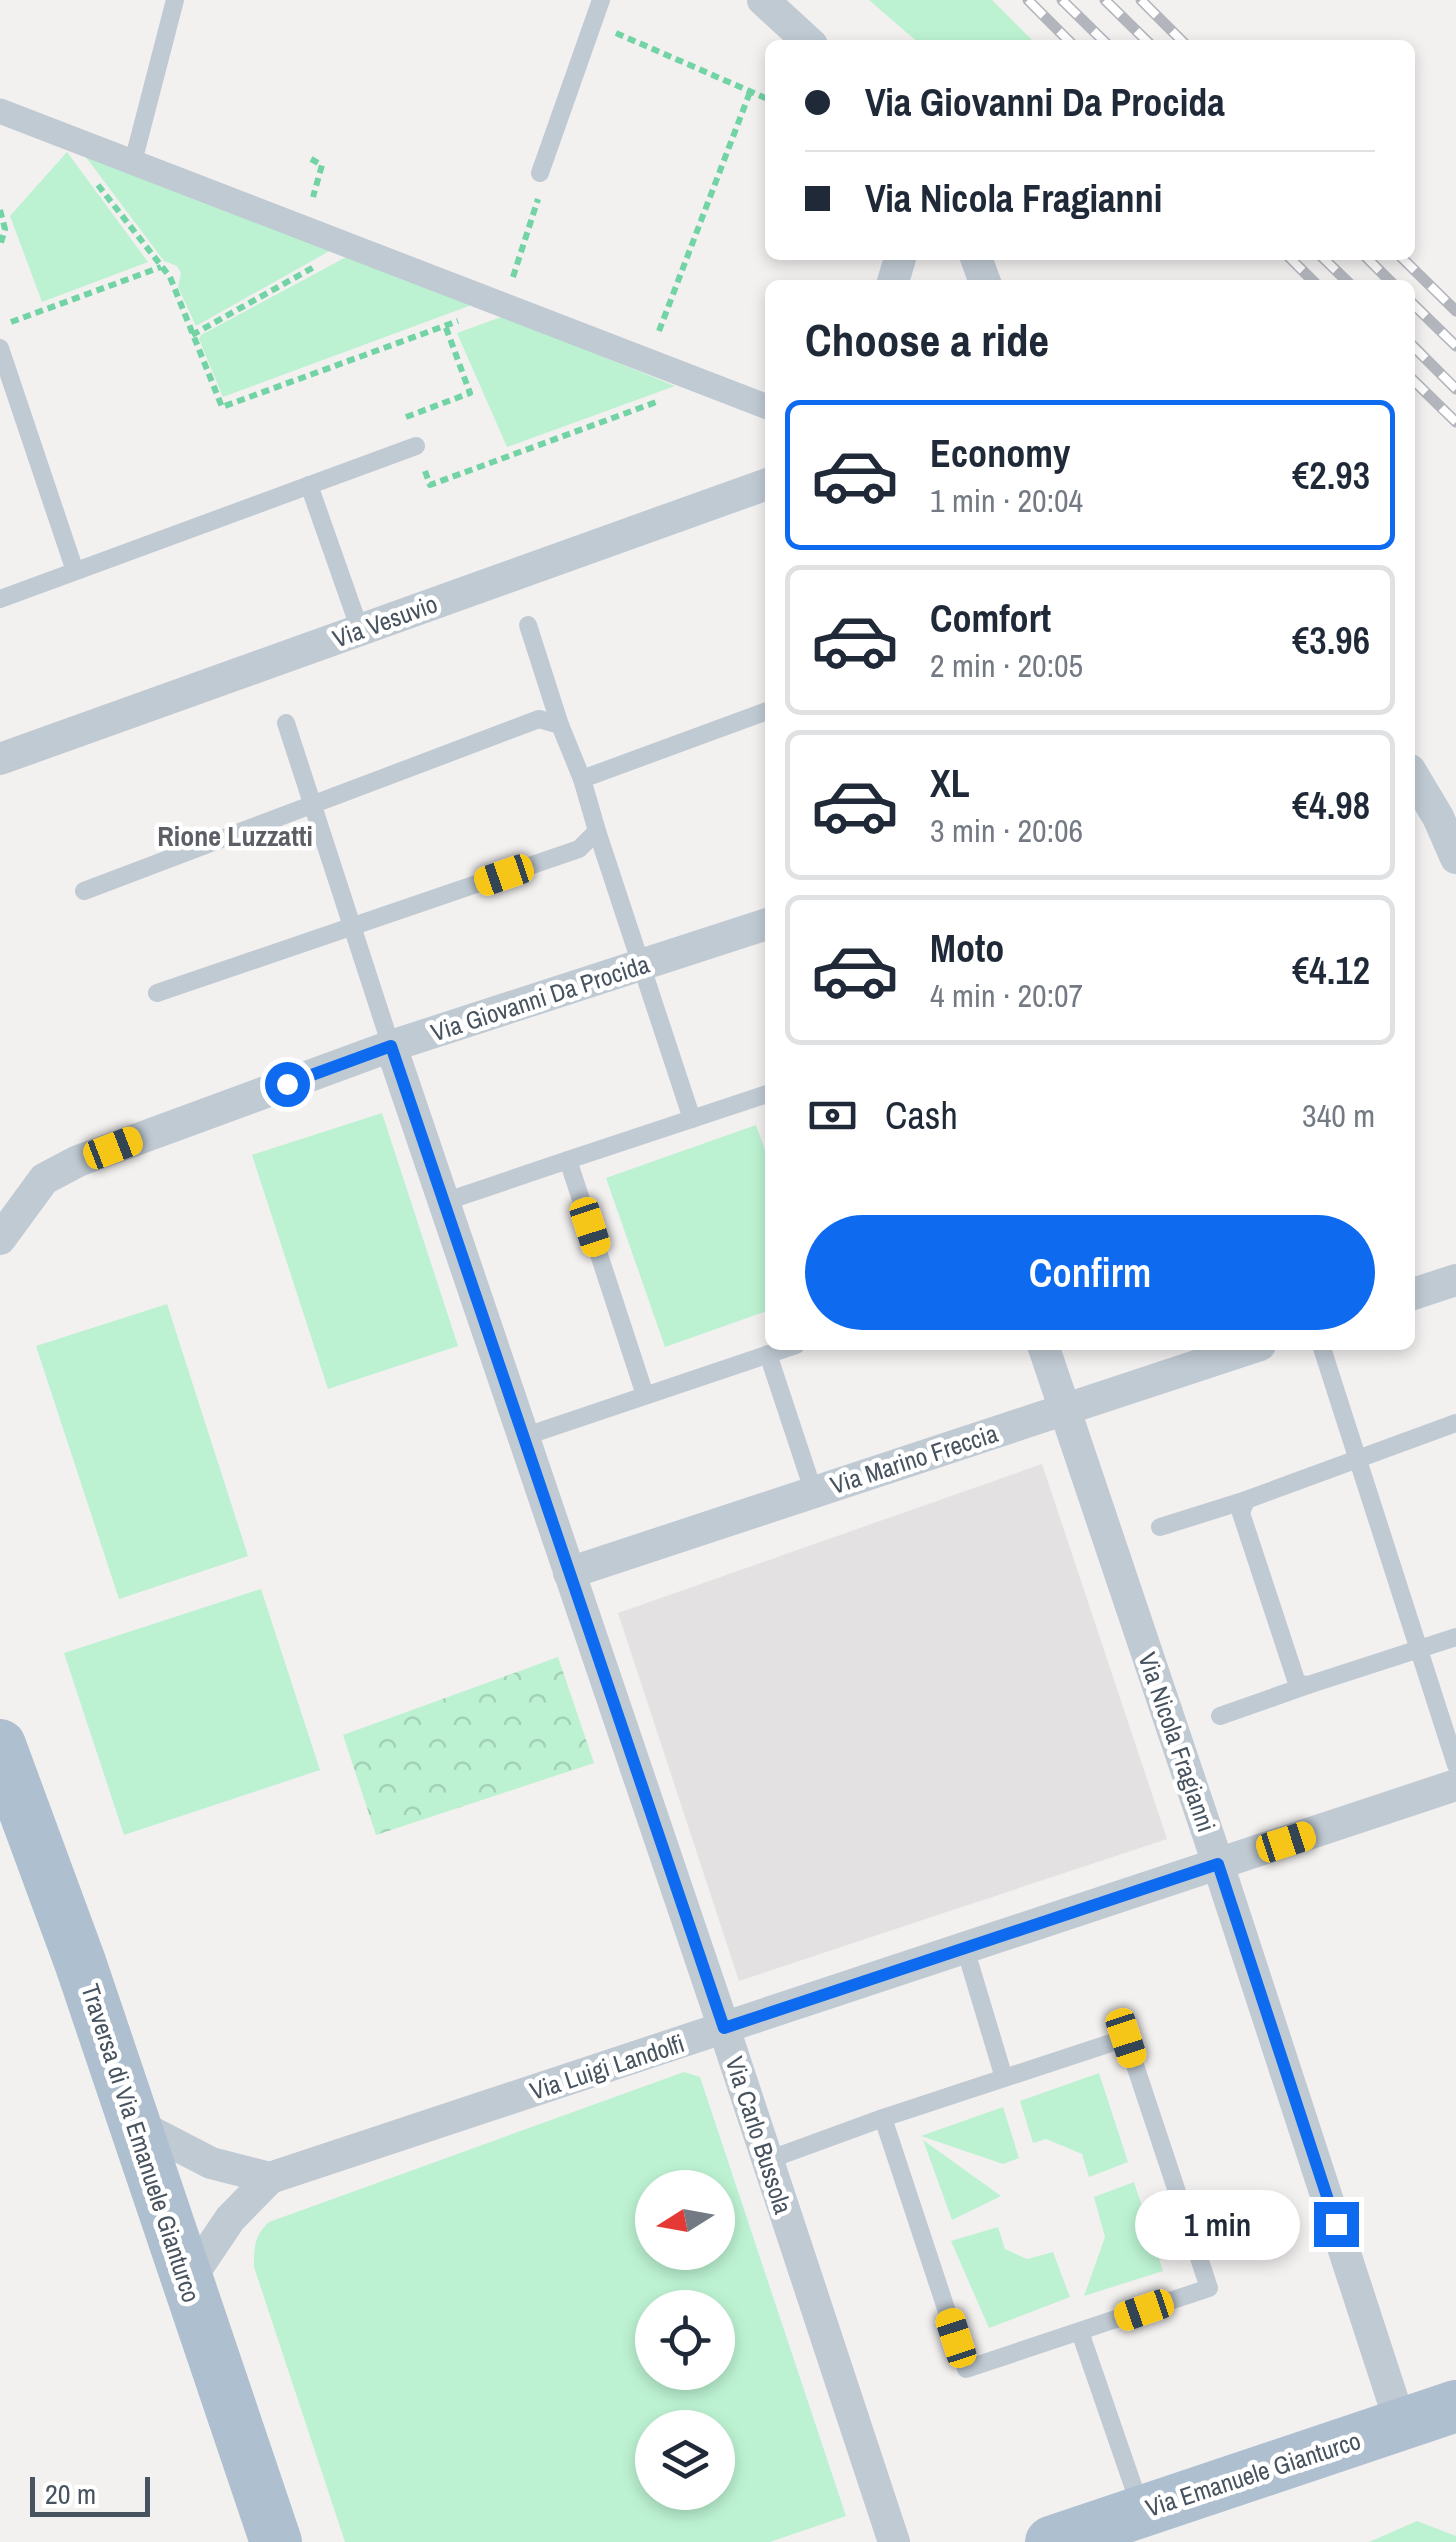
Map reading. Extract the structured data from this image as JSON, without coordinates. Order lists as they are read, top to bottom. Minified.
{"streets":{"main road":["Traversa di Via Emanuele Gianturco","Via Emanuele Gianturco"],"street":["Via Vesuvio","Via Giovanni Da Procida","Via Marino Freccia","Via Nicola Fragianni","Via Luigi Landolfi","Via Carlo Bussola"]},"crossings":[["Via Giovanni Da Procida","Via Carlo Bussola"],["Via Marino Freccia","Via Nicola Fragianni"],["Via Marino Freccia","Via Carlo Bussola"],["Via Nicola Fragianni","Via Luigi Landolfi"],["Via Nicola Fragianni","Via Emanuele Gianturco"],["Via Luigi Landolfi","Via Carlo Bussola"],["Via Luigi Landolfi","Traversa di Via Emanuele Gianturco"]],"districts":["Rione Luzzatti"],"scale_bar":"20 m","north":"left","page":{"banner":["Via Giovanni Da Procida","Via Nicola Fragianni"],"heading":"Choose a ride","list":[{"name":"Economy","note":"1 min · 20:04","value":"€2.93"},{"name":"Comfort","note":"2 min · 20:05","value":"€3.96"},{"name":"XL","note":"3 min · 20:06","value":"€4.98"},{"name":"Moto","note":"4 min · 20:07","value":"€4.12"}],"pay":["Cash","340 m"],"buttons":"Confirm","bubble":"1 min","scale":"20 m"}}
